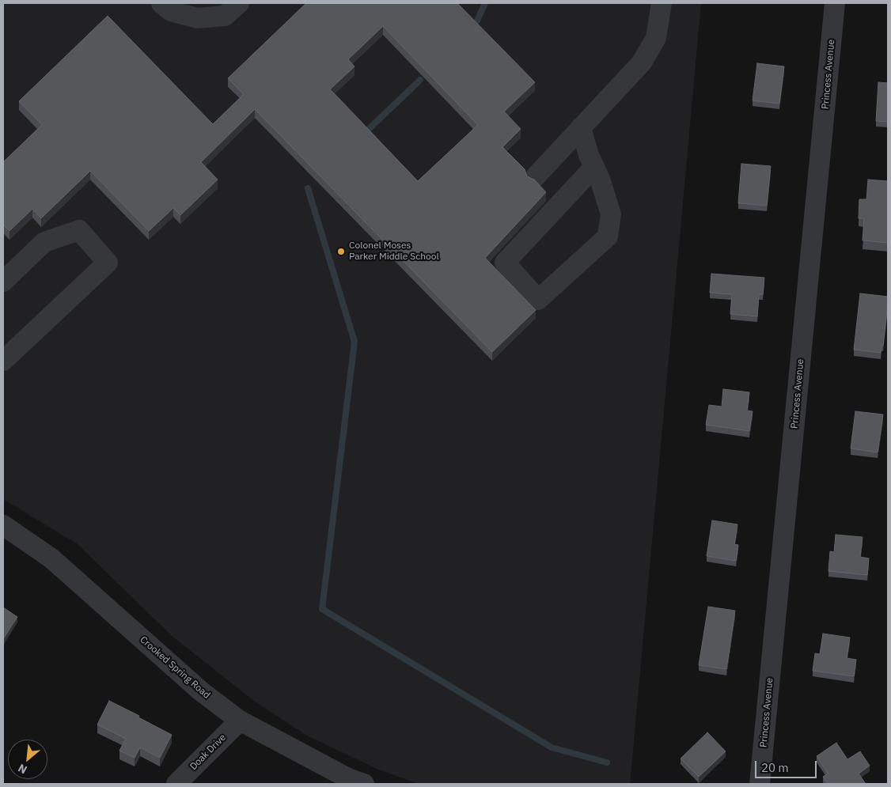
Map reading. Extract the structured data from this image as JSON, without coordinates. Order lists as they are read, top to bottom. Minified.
{"streets":{"street":["Princess Avenue","Crooked Spring Road","Doak Drive"]},"crossings":[["Crooked Spring Road","Doak Drive"]],"places":["Colonel Moses Parker Middle School"],"scale_bar":"20 m","north":"bottom left"}
